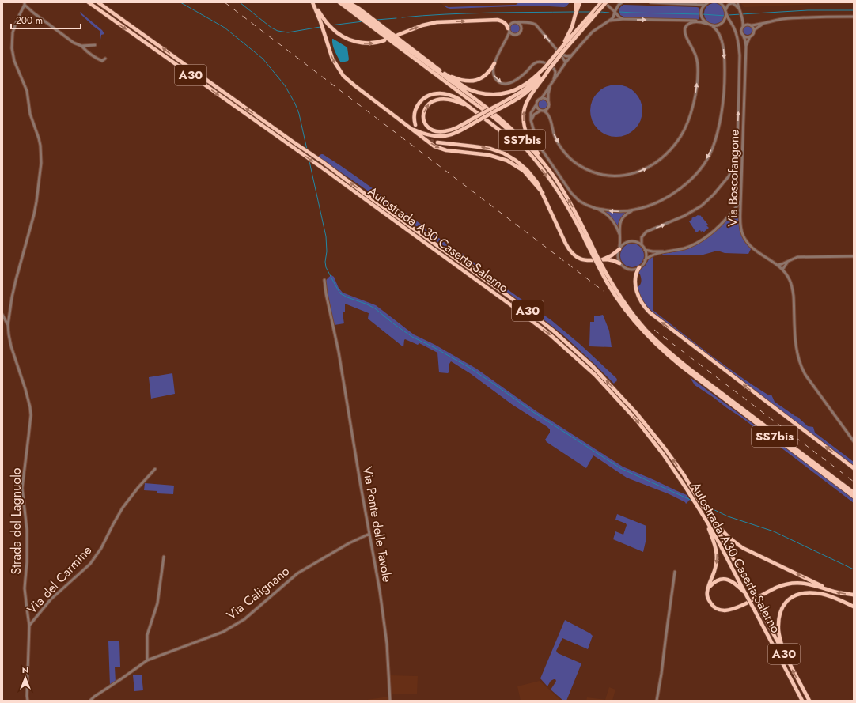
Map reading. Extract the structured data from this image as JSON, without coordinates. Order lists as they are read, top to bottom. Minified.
{"streets":{"highway":["A30","SS7bis","Autostrada A30 Caserta-Salerno"],"street":["Via Boscofangone","Strada del Lagnuolo","Via Ponte delle Tavole","Via del Carmine","Via Calignano"]},"crossings":[["Strada del Lagnuolo","Via del Carmine"],["Via Ponte delle Tavole","Via Calignano"]],"scale_bar":"200 m","north":"top"}
